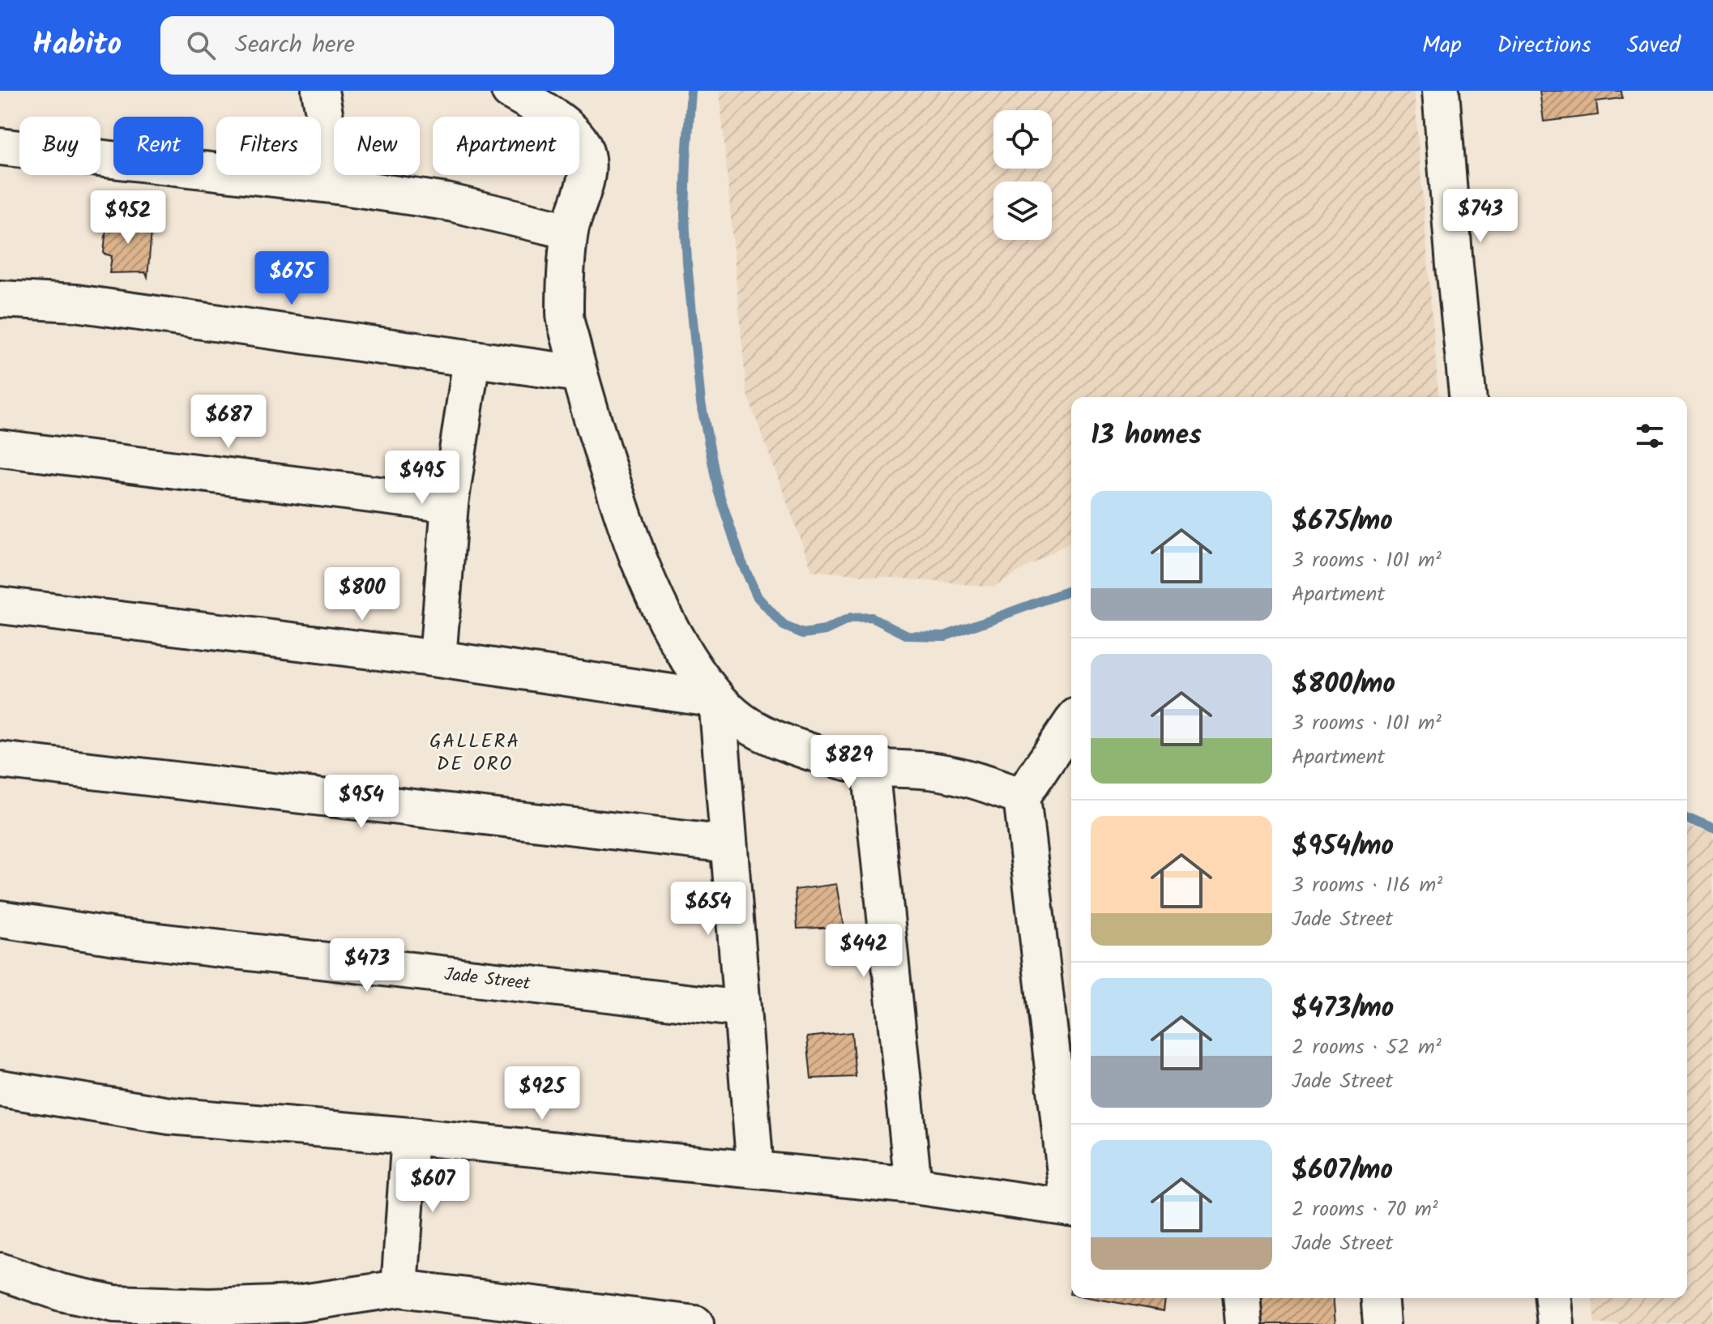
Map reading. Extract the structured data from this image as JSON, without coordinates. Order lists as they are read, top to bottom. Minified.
{"streets":{"street":["Jade Street"]},"districts":["GALLERA DE ORO"],"page":{"header":"Habito","search":"Search here","nav":["Map","Directions","Saved"],"chip":["Buy","Rent","Filters","New","Apartment"],"price":["$743","$952","$675","$687","$495","$800","$829","$954","$654","$442","$473","$925","$607"],"heading":"13 homes","list":[{"name":"$675/mo","note":"3 rooms · 101 m² · Apartment"},{"name":"$800/mo","note":"3 rooms · 101 m² · Apartment"},{"name":"$954/mo","note":"3 rooms · 116 m² · Jade Street"},{"name":"$473/mo","note":"2 rooms · 52 m² · Jade Street"},{"name":"$607/mo","note":"2 rooms · 70 m² · Jade Street"}]}}
